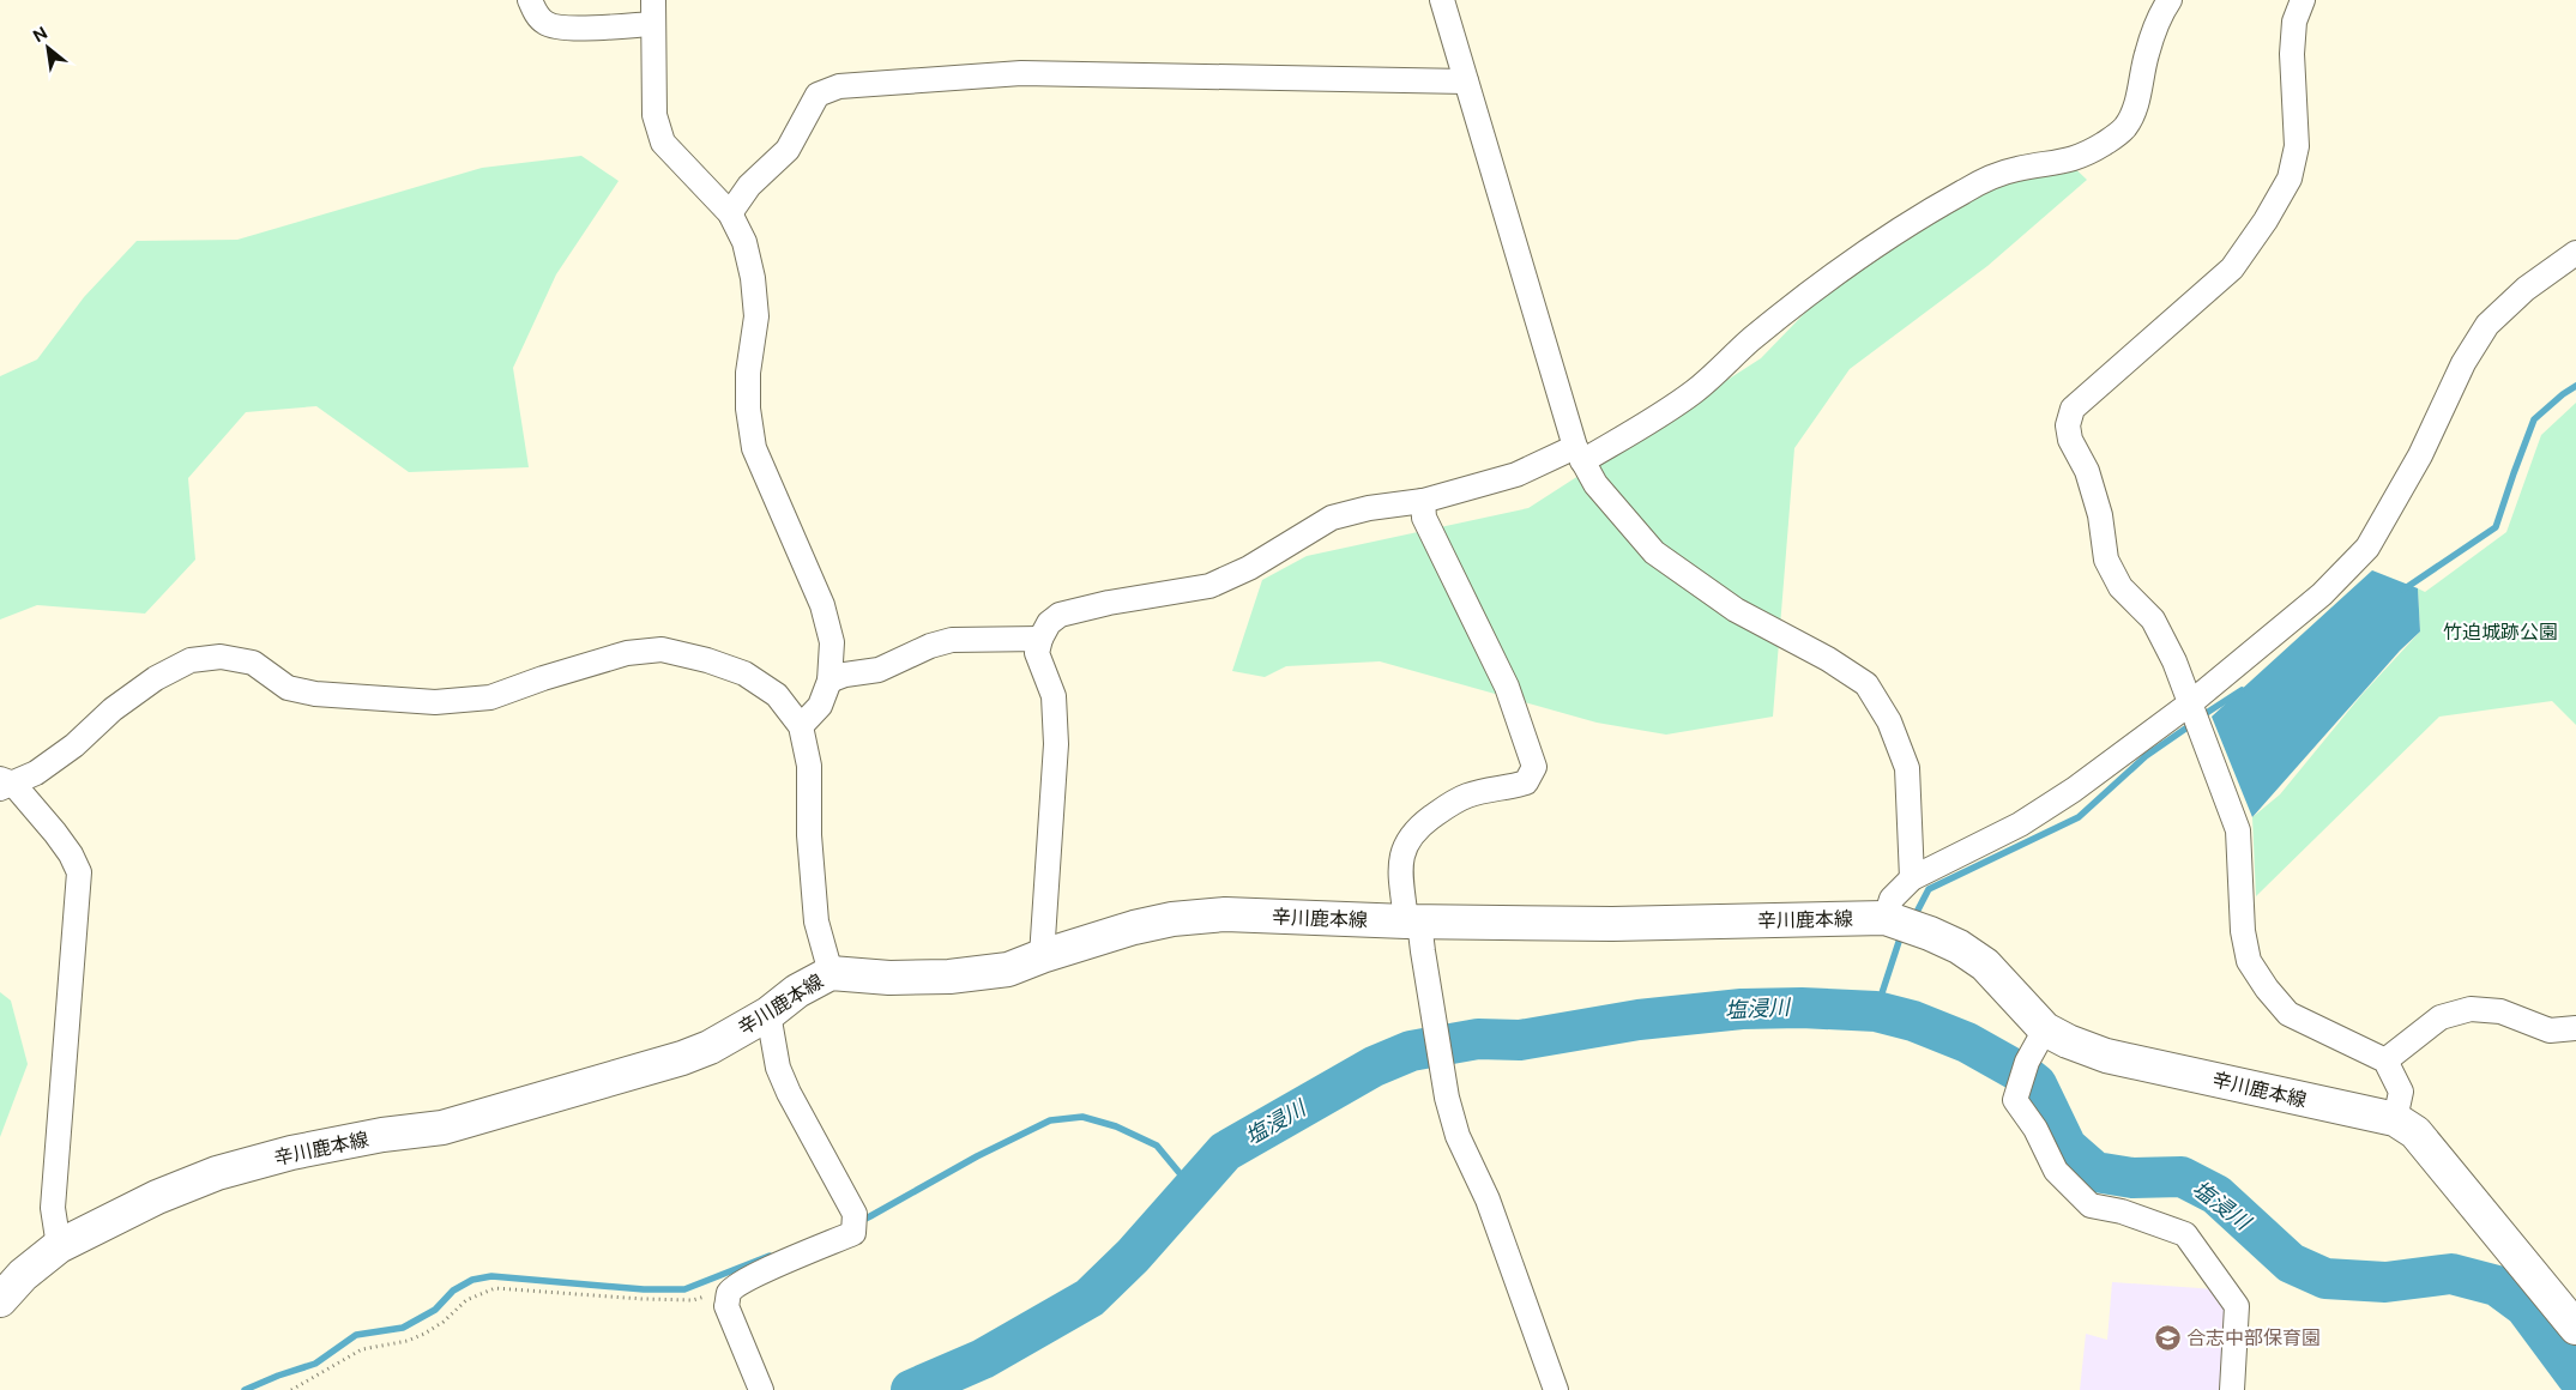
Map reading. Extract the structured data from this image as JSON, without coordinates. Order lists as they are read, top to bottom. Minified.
{"streets":{"main road":["辛川鹿本線"]},"water":["塩浸川"],"parks":["竹迫城跡公園"],"places":{"school or university":["合志中部保育園"]},"north":"top left"}
